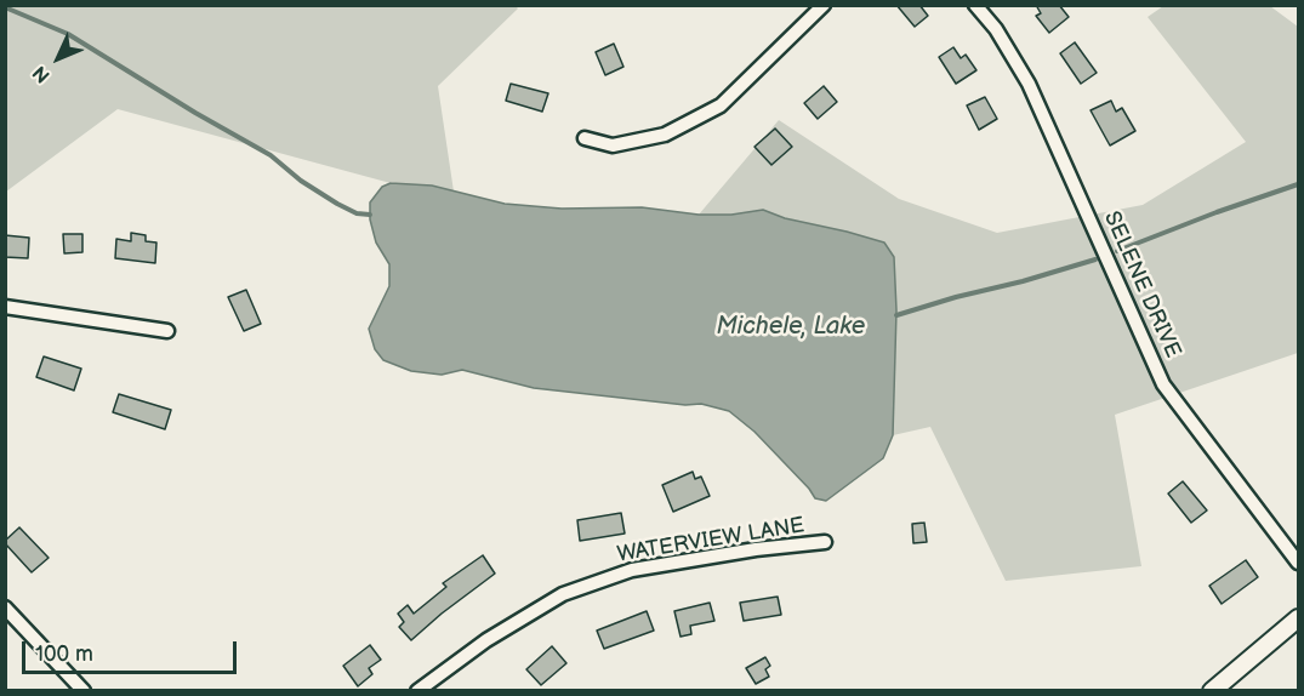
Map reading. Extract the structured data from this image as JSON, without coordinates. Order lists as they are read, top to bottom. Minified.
{"streets":{"street":["SELENE DRIVE","WATERVIEW LANE"]},"water":["Michele, Lake"],"scale_bar":"100 m","north":"bottom left"}
